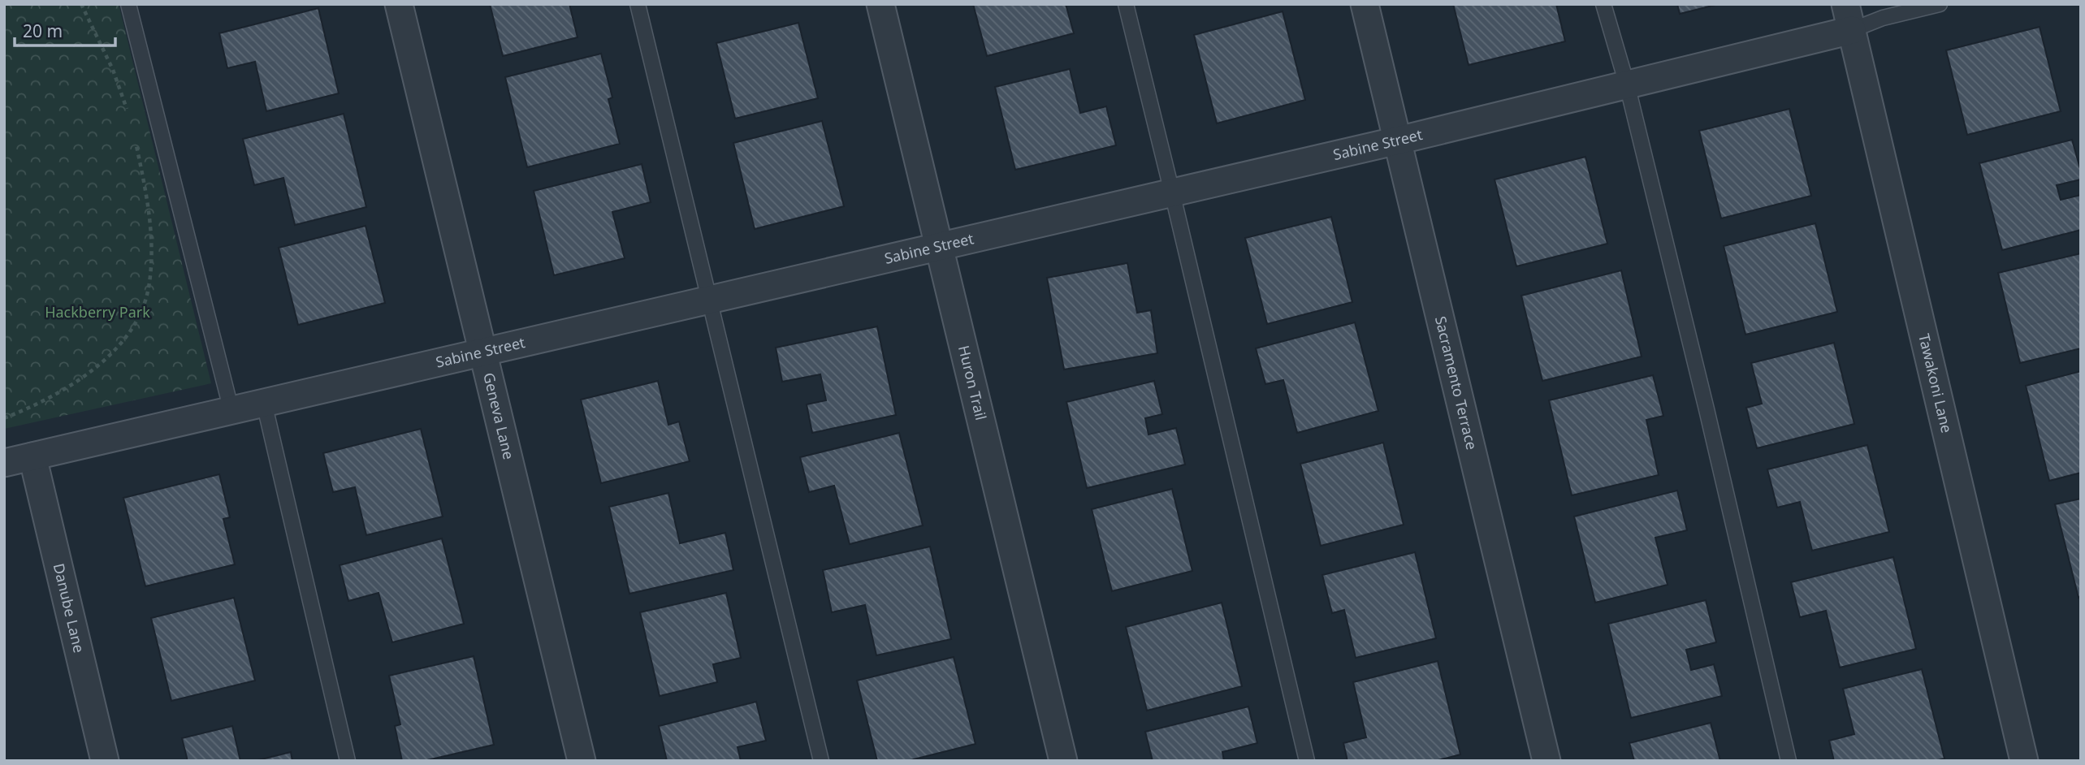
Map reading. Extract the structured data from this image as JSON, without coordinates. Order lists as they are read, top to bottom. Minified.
{"streets":{"street":["Sabine Street","Huron Trail","Sacramento Terrace","Tawakoni Lane","Geneva Lane","Danube Lane"]},"crossings":[["Sabine Street","Huron Trail"],["Sabine Street","Sacramento Terrace"],["Sabine Street","Tawakoni Lane"],["Sabine Street","Geneva Lane"],["Sabine Street","Danube Lane"]],"parks":["Hackberry Park"],"scale_bar":"20 m"}
